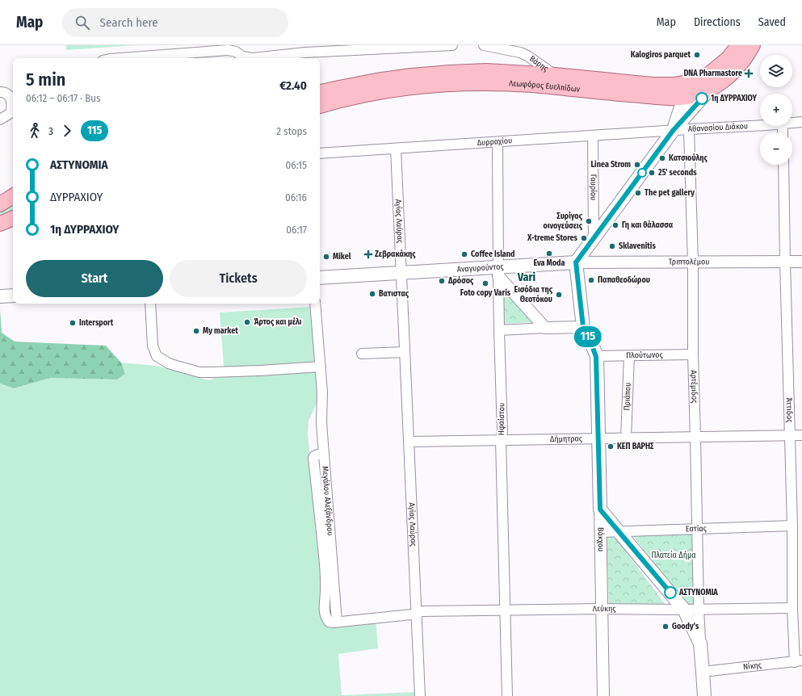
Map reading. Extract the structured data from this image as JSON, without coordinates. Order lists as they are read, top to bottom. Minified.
{"streets":{"main road":["Λεωφόρος Ευελπίδων","Αναγυρούντος","Βάκχου"],"street":["Βάρης","Αθανασίου Διάκου","Δυρραχίου","Γαυρίου","Αγίας Λαύρας","Τριπτολέμου","Πλούτωνος","Αρτέμιδος","Πριάπου","Άττιδος","Ηφαίστου","Δήμητρας","Μεγάλου Αλεξάνδρου","Εστίας","Λεύκης","Νίκης"]},"crossings":[["Βάρης","Λεωφόρος Ευελπίδων"],["Αθανασίου Διάκου","Δυρραχίου"],["Αθανασίου Διάκου","Αρτέμιδος"],["Δυρραχίου","Γαυρίου"],["Δυρραχίου","Αγίας Λαύρας"],["Δυρραχίου","Ηφαίστου"],["Αγίας Λαύρας","Αναγυρούντος"],["Αγίας Λαύρας","Δήμητρας"],["Αγίας Λαύρας","Μεγάλου Αλεξάνδρου"],["Αγίας Λαύρας","Λεύκης"],["Τριπτολέμου","Αναγυρούντος"],["Τριπτολέμου","Αρτέμιδος"],["Τριπτολέμου","Άττιδος"],["Αναγυρούντος","Ηφαίστου"],["Πλούτωνος","Αρτέμιδος"],["Πλούτωνος","Πριάπου"],["Πλούτωνος","Βάκχου"],["Αρτέμιδος","Δήμητρας"],["Αρτέμιδος","Εστίας"],["Αρτέμιδος","Λεύκης"],["Πριάπου","Δήμητρας"],["Άττιδος","Δήμητρας"],["Άττιδος","Εστίας"],["Άττιδος","Λεύκης"],["Άττιδος","Νίκης"],["Ηφαίστου","Δήμητρας"],["Ηφαίστου","Λεύκης"],["Δήμητρας","Βάκχου"],["Μεγάλου Αλεξάνδρου","Λεύκης"],["Εστίας","Βάκχου"],["Βάκχου","Λεύκης"]],"districts":["Vari"],"parks":["Πλατεία Δήμα"],"places":{"other":["Kalogiros parquet","1η ΔΥΡΡΑΧΙΟΥ","Κατσιούλης","Linea Strom","25' seconds","The pet gallery","Συρίγος οινογεύσεις","Γη και θάλασσα","X-treme Stores","Sklavenitis","Eva Moda","Coffee Island","Mikel","Παπαθεοδώρου","Δρόσος","Foto copy Varis","Βατιστας","Εισόδια της Θεοτόκου","Άρτος και μέλι","Intersport","My market","ΚΕΠ ΒΑΡΗΣ","ΑΣΤΥΝΟΜΙΑ","Goody's"],"health":["DNA Pharmastore","Ζεβρακάκης"]},"lines":["bus line 115"],"page":{"header":"Map","search":"Search here","nav":["Map","Directions","Saved"],"on_map":"115","map_buttons":["+","−"],"heading":["5 min","06:12 – 06:17 · Bus","€2.40"],"legs":["3","115","2 stops"],"list":[{"name":"ΑΣΤΥΝΟΜΙΑ","value":"06:15"},{"name":"ΔΥΡΡΑΧΙΟΥ","value":"06:16"},{"name":"1η ΔΥΡΡΑΧΙΟΥ","value":"06:17"}],"buttons":["Start","Tickets"]}}
